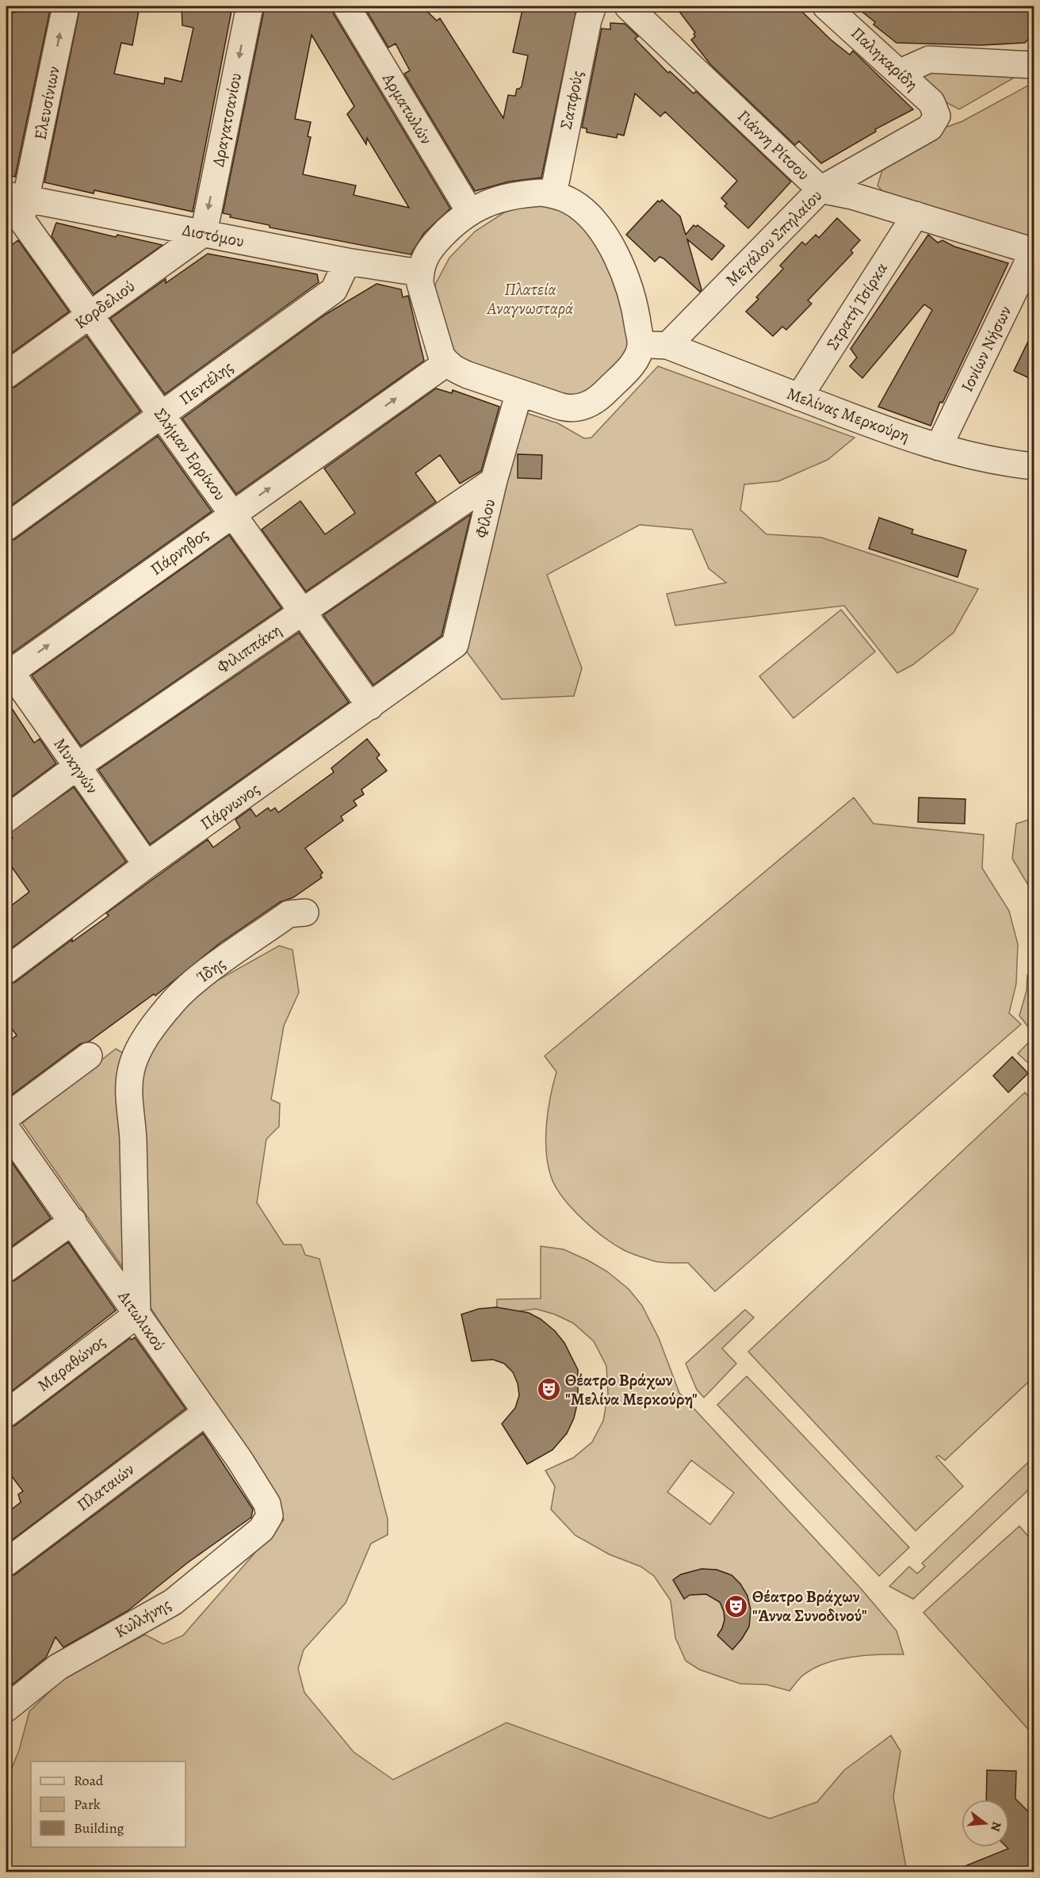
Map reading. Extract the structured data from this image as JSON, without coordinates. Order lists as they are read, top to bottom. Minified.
{"streets":{"street":["Παληκαρίδη","Σαπφούς","Ελευσίνιων","Αρματωλών","Δραγατσανίου","Γιάννη Ρίτσου","Διστόμου","Μεγάλου Σπηλαίου","Κορδελιού","Στρατή Τσίρκα","Ιονίων Νήσων","Πεντέλης","Μελίνας Μερκούρη","Σλήμαν Ερρίκου","Φίλου","Πάρνηθος","Φιλιππάκη","Μυκηνών","Πάρνωνος","Ίδης","Αιτωλικού","Μαραθώνος","Πλαταιών","Κυλλήνης"]},"crossings":[["Παληκαρίδη","Μεγάλου Σπηλαίου"],["Ελευσίνιων","Διστόμου"],["Ελευσίνιων","Σλήμαν Ερρίκου"],["Δραγατσανίου","Διστόμου"],["Δραγατσανίου","Κορδελιού"],["Γιάννη Ρίτσου","Μεγάλου Σπηλαίου"],["Γιάννη Ρίτσου","Στρατή Τσίρκα"],["Γιάννη Ρίτσου","Ιονίων Νήσων"],["Διστόμου","Κορδελιού"],["Διστόμου","Πεντέλης"],["Διστόμου","Σλήμαν Ερρίκου"],["Μεγάλου Σπηλαίου","Μελίνας Μερκούρη"],["Κορδελιού","Σλήμαν Ερρίκου"],["Στρατή Τσίρκα","Μελίνας Μερκούρη"],["Ιονίων Νήσων","Μελίνας Μερκούρη"],["Πεντέλης","Σλήμαν Ερρίκου"],["Σλήμαν Ερρίκου","Πάρνηθος"],["Σλήμαν Ερρίκου","Φιλιππάκη"],["Σλήμαν Ερρίκου","Πάρνωνος"],["Φίλου","Φιλιππάκη"],["Φίλου","Πάρνωνος"],["Πάρνηθος","Μυκηνών"],["Φιλιππάκη","Μυκηνών"],["Μυκηνών","Πάρνωνος"],["Ίδης","Αιτωλικού"],["Ίδης","Μαραθώνος"],["Αιτωλικού","Μαραθώνος"],["Αιτωλικού","Πλαταιών"],["Αιτωλικού","Κυλλήνης"]],"one_way":["Ελευσίνιων","Δραγατσανίου","Πάρνηθος"],"parks":["Πλατεία Αναγνωσταρά"],"places":{"theatre":["Θέατρο Βράχων \"Μελίνα Μερκούρη\"","Θέατρο Βράχων \"Άννα Συνοδινού\""]},"legend":["Road","Park","Building"],"north":"right"}
